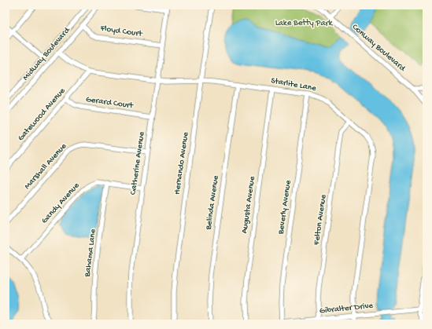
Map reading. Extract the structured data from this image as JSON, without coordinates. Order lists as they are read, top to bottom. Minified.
{"streets":{"street":["Floyd Court","Conway Boulevard","Midway Boulevard","Starlite Lane","Gerard Court","Gatewood Avenue","Catherine Avenue","Hernando Avenue","Marshall Avenue","Belinda Avenue","Gandy Avenue","Augusta Avenue","Beverly Avenue","Felton Avenue","Bahama Lane","Gibralter Drive"]},"crossings":[["Floyd Court","Midway Boulevard"],["Floyd Court","Catherine Avenue"],["Midway Boulevard","Starlite Lane"],["Starlite Lane","Gatewood Avenue"],["Starlite Lane","Catherine Avenue"],["Starlite Lane","Hernando Avenue"],["Starlite Lane","Belinda Avenue"],["Starlite Lane","Augusta Avenue"],["Starlite Lane","Beverly Avenue"],["Starlite Lane","Felton Avenue"],["Starlite Lane","Gibralter Drive"],["Gerard Court","Gatewood Avenue"],["Gerard Court","Catherine Avenue"],["Catherine Avenue","Marshall Avenue"],["Catherine Avenue","Gandy Avenue"],["Gandy Avenue","Bahama Lane"],["Beverly Avenue","Gibralter Drive"],["Felton Avenue","Gibralter Drive"]],"parks":["Lake Betty Park"]}
